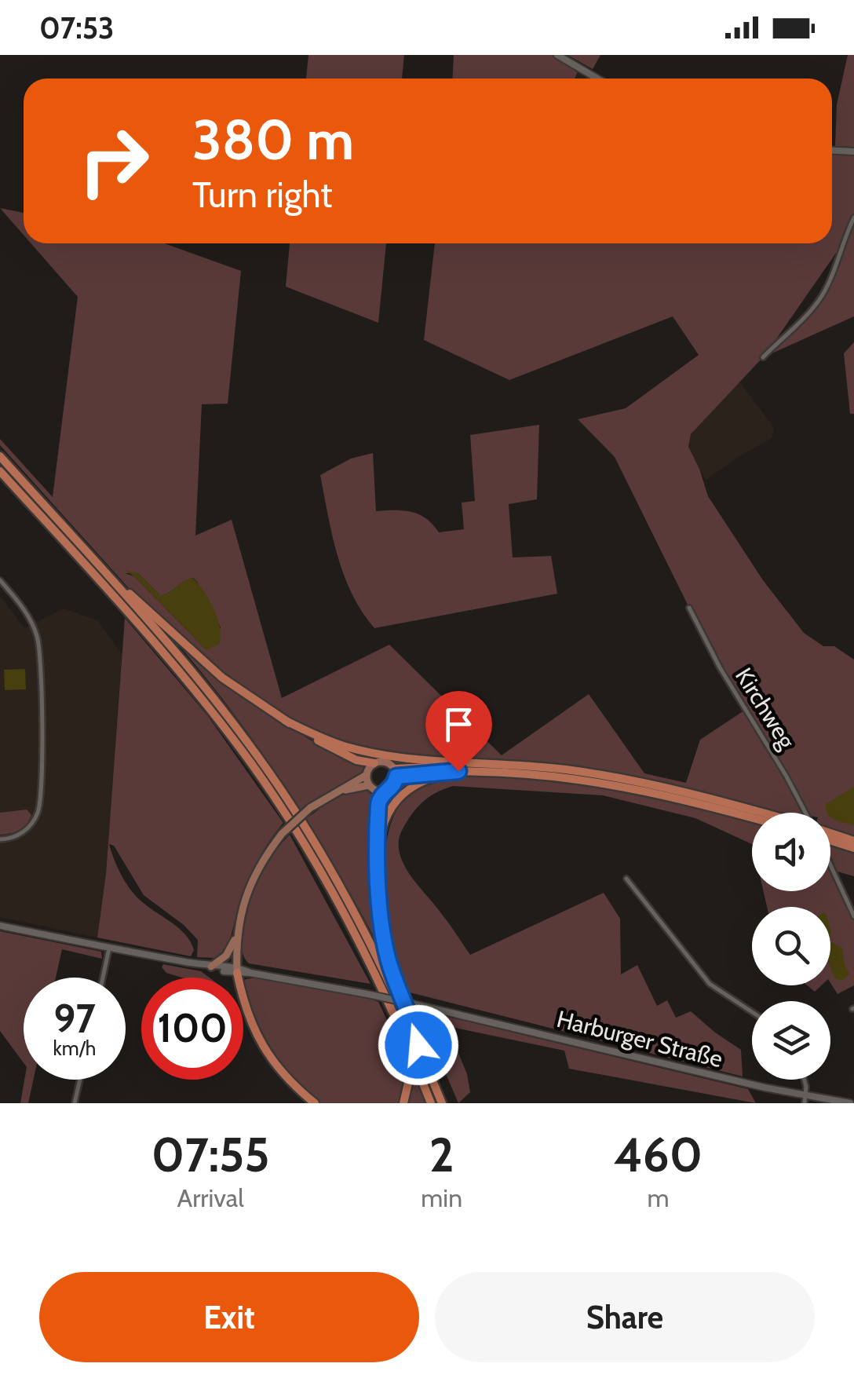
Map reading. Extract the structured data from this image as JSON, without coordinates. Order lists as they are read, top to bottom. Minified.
{"streets":{"street":["Kirchweg","Harburger Straße"]},"page":{"status":"07:53","turn":["380 m","Turn right"],"speed":"97 km/h","limit":"100","eta":["07:55","Arrival","2","min","460","m"],"buttons":["Exit","Share"]}}
